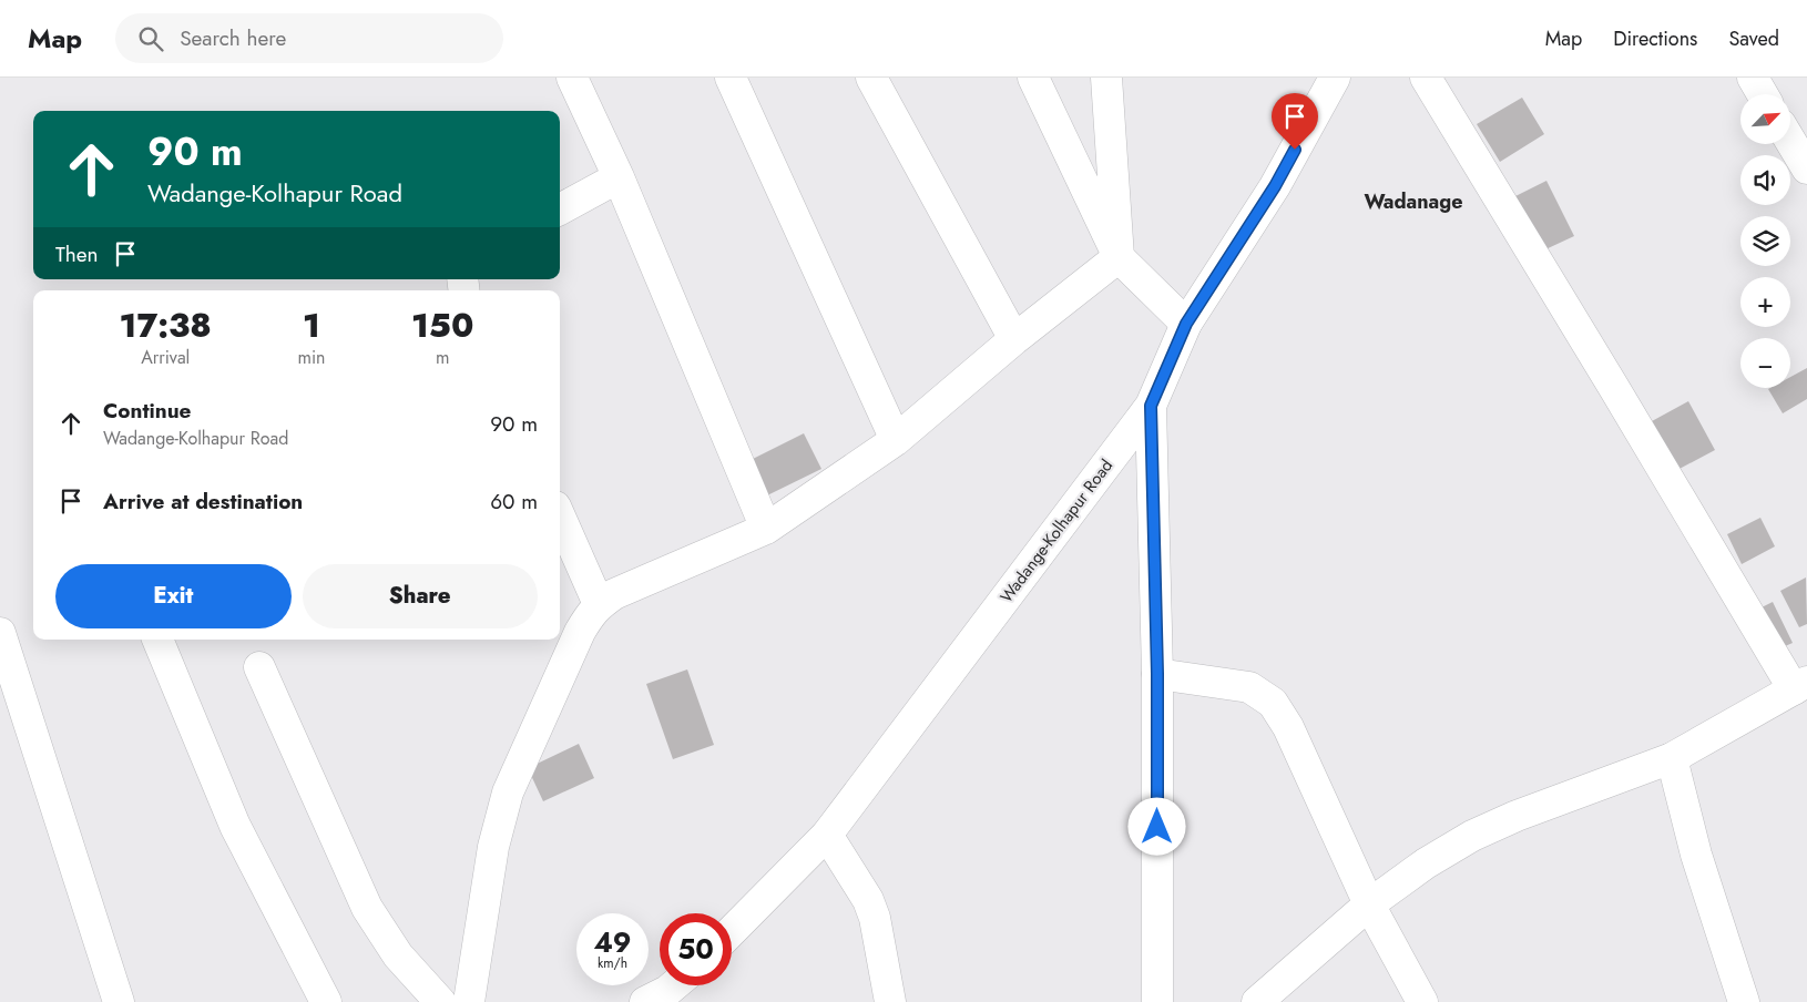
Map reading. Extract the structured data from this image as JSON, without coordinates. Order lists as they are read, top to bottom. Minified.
{"streets":{"street":["Wadange-Kolhapur Road"]},"districts":["Wadanage"],"north":"top right","page":{"header":"Map","search":"Search here","nav":["Map","Directions","Saved"],"map_buttons":["+","−"],"turn":["90 m","Wadange-Kolhapur Road"],"then":"Then","eta":["17:38","Arrival","1","min","150","m"],"list":[{"name":"Continue","note":"Wadange-Kolhapur Road","value":"90 m"},{"name":"Arrive at destination","value":"60 m"}],"buttons":["Exit","Share"],"speed":"49 km/h","limit":"50"}}
